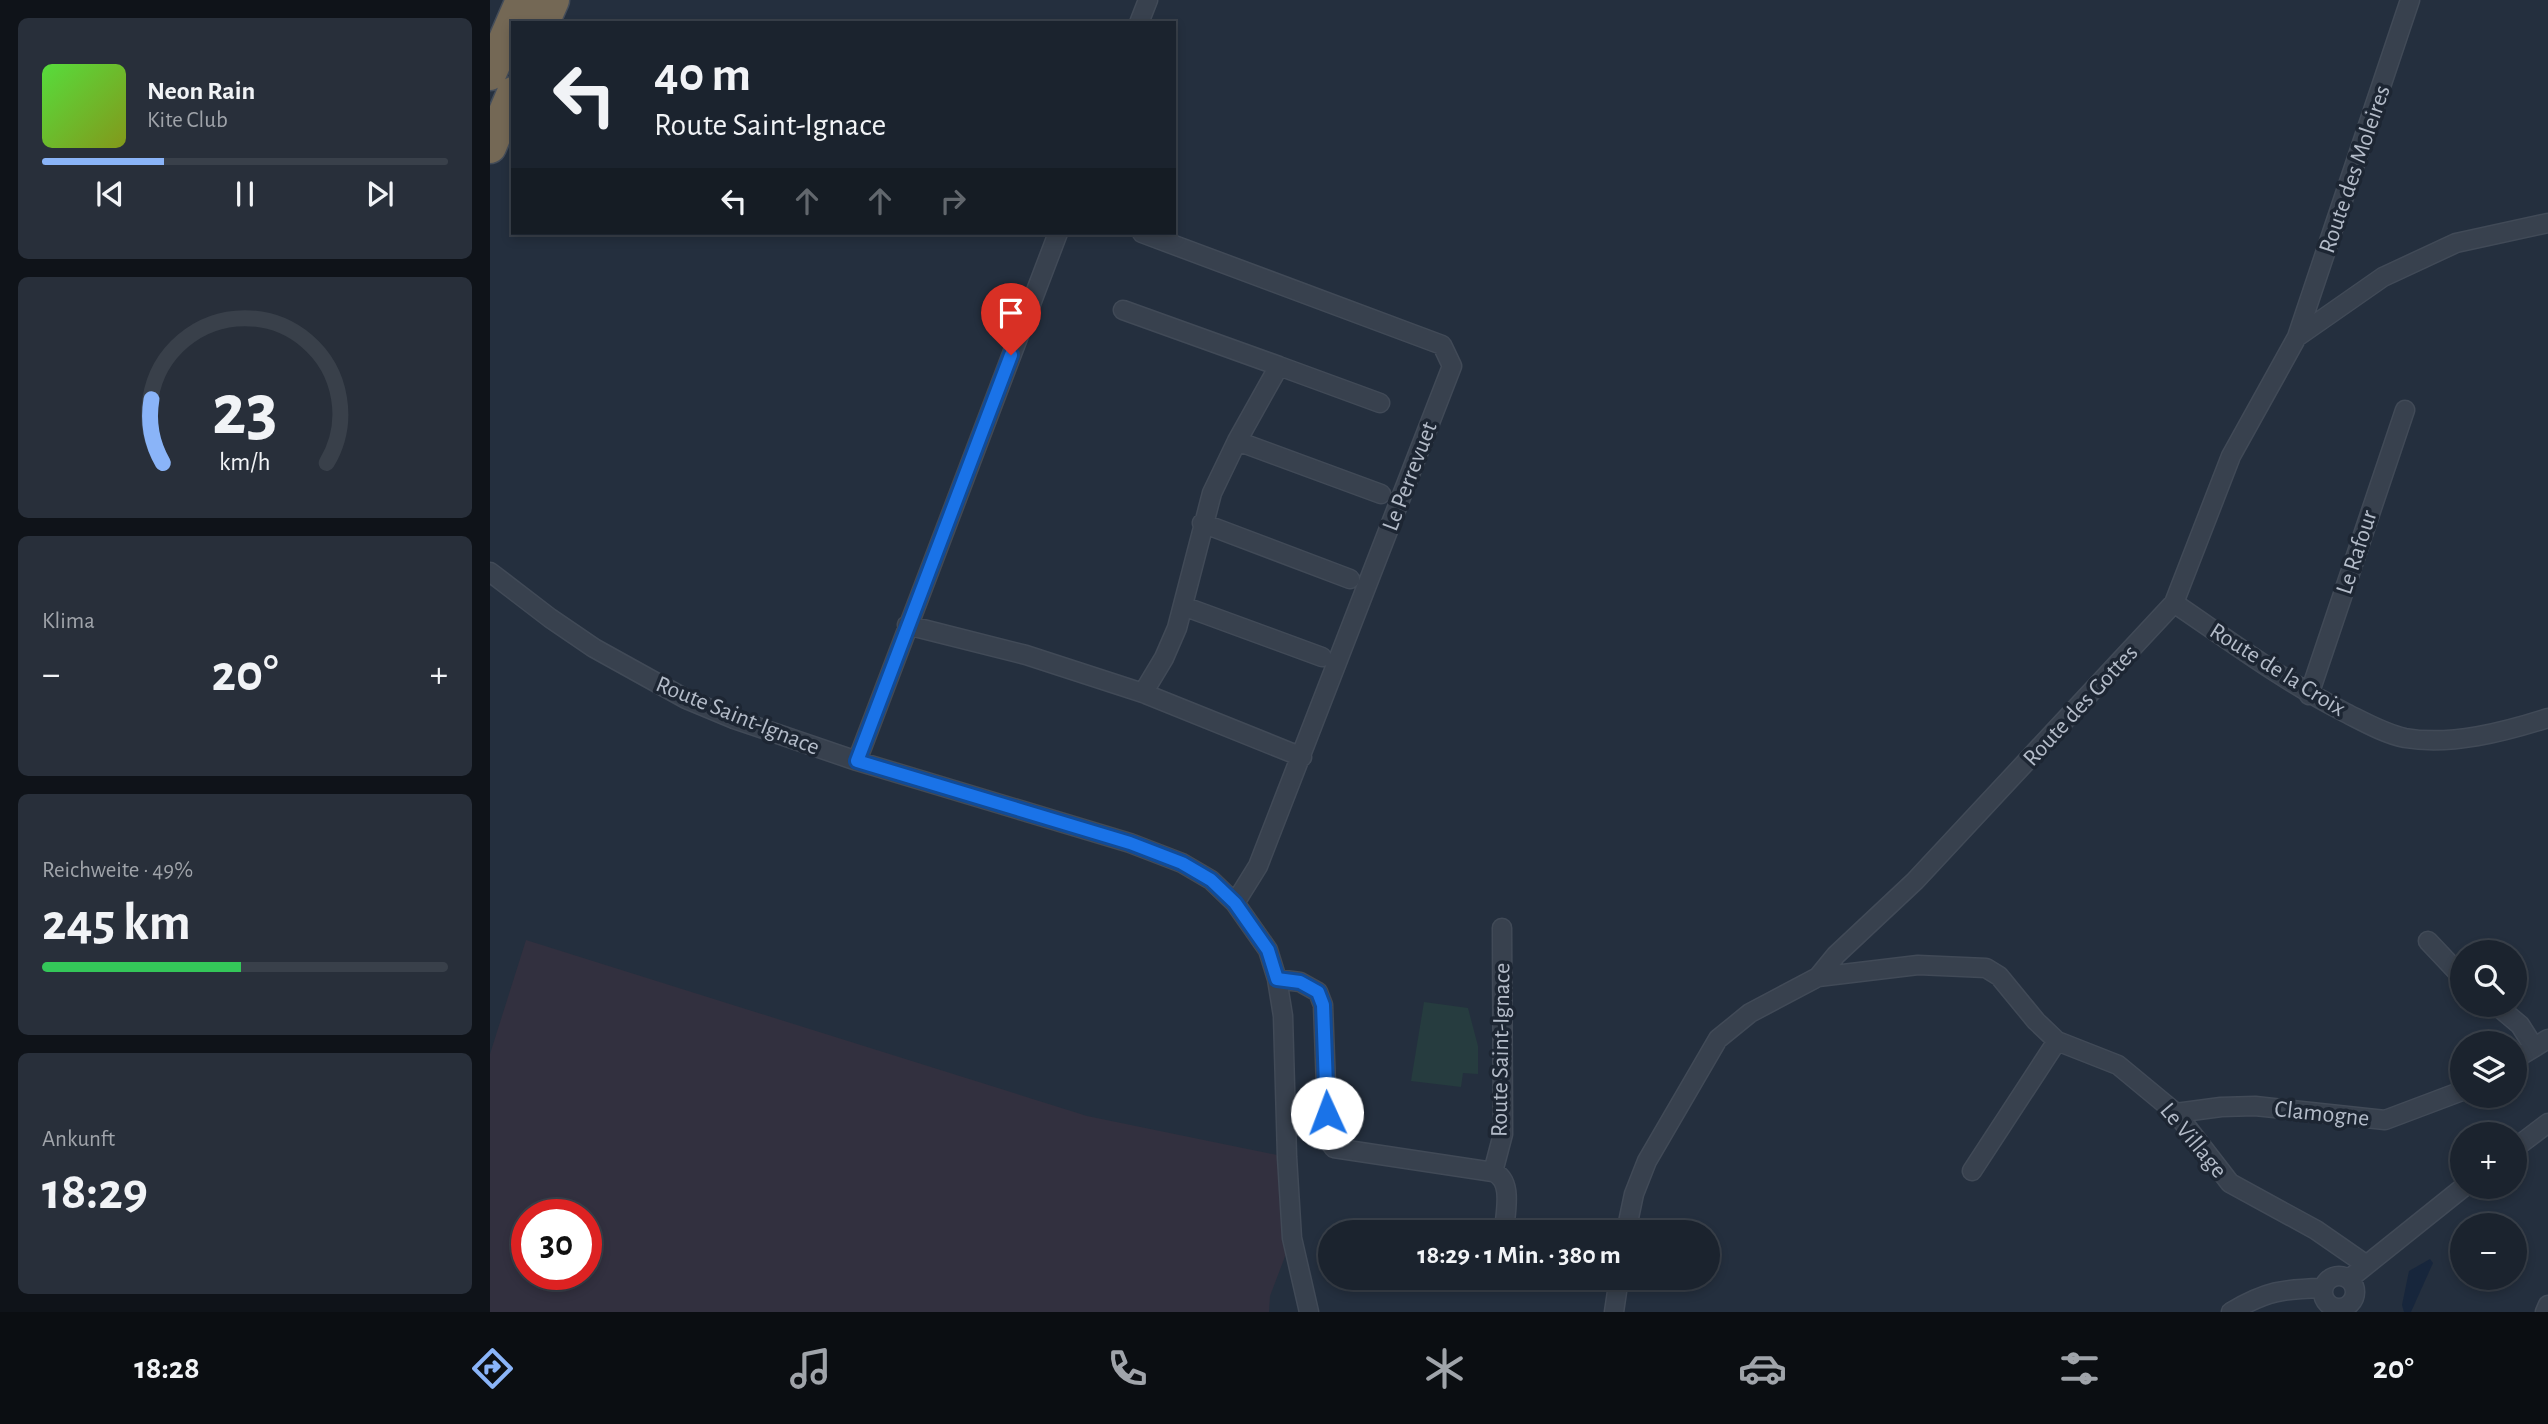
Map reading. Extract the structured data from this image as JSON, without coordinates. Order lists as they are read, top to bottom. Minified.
{"streets":{"street":["Route des Moleires","Le Perrevuet","Le Rafour","Route de la Croix","Route des Gottes","Route Saint-Ignace","Clamogne","Le Village"]},"crossings":[["Route des Moleires","Route des Gottes"],["Le Perrevuet","Route Saint-Ignace"],["Le Rafour","Route de la Croix"],["Route de la Croix","Route des Gottes"],["Route des Gottes","Le Village"],["Clamogne","Le Village"]],"page":{"turn":["40 m","Route Saint-Ignace"],"song":["Neon Rain","Kite Club"],"tile":["Klima",["Reichweite · 49%","245 km"],["Ankunft","18:29"]],"heat":["−","20°","+"],"map_buttons":["+","−"],"limit":"30","trip":"18:29 · 1 Min. · 380 m","tabs":["18:28","20°"],"gauge":["23","km/h"]}}
